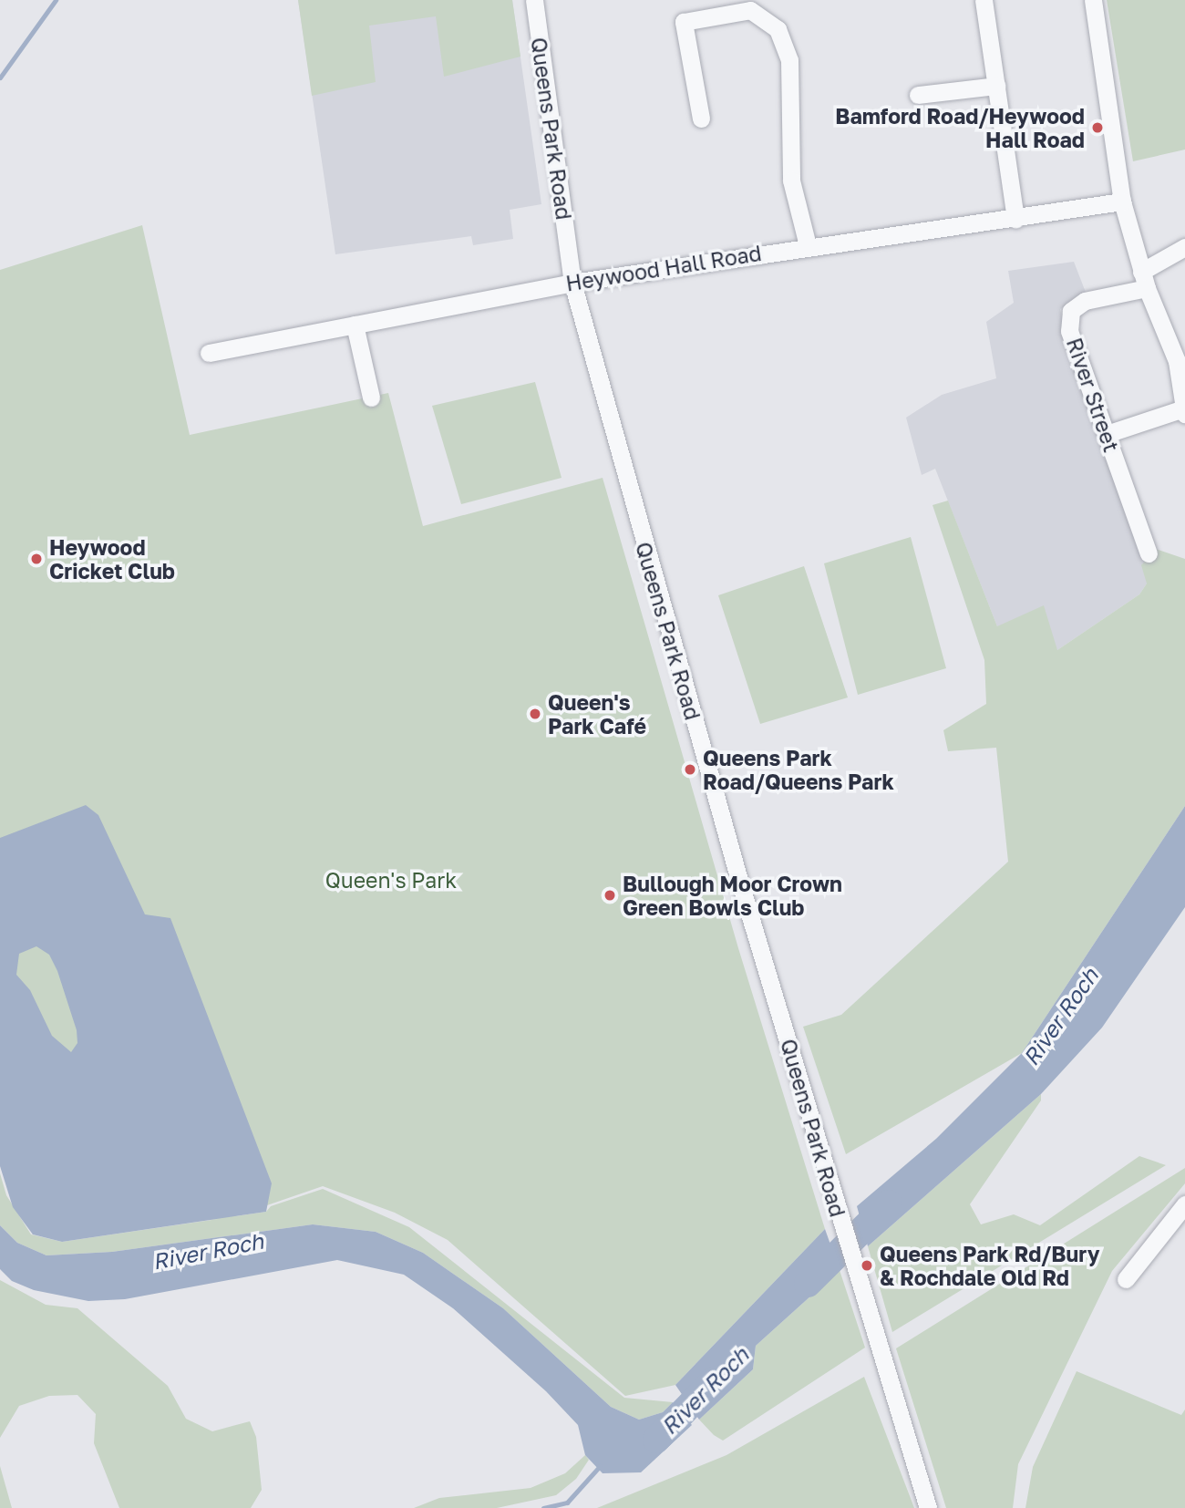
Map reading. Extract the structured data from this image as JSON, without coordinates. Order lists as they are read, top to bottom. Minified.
{"streets":{"street":["Queens Park Road","Heywood Hall Road","River Street"]},"crossings":[["Queens Park Road","Heywood Hall Road"]],"water":["River Roch"],"parks":["Queen's Park"],"places":["Bamford Road/Heywood Hall Road","Heywood Cricket Club","Queen's Park Café","Queens Park Road/Queens Park","Bullough Moor Crown Green Bowls Club","Queens Park Rd/Bury & Rochdale Old Rd"]}
